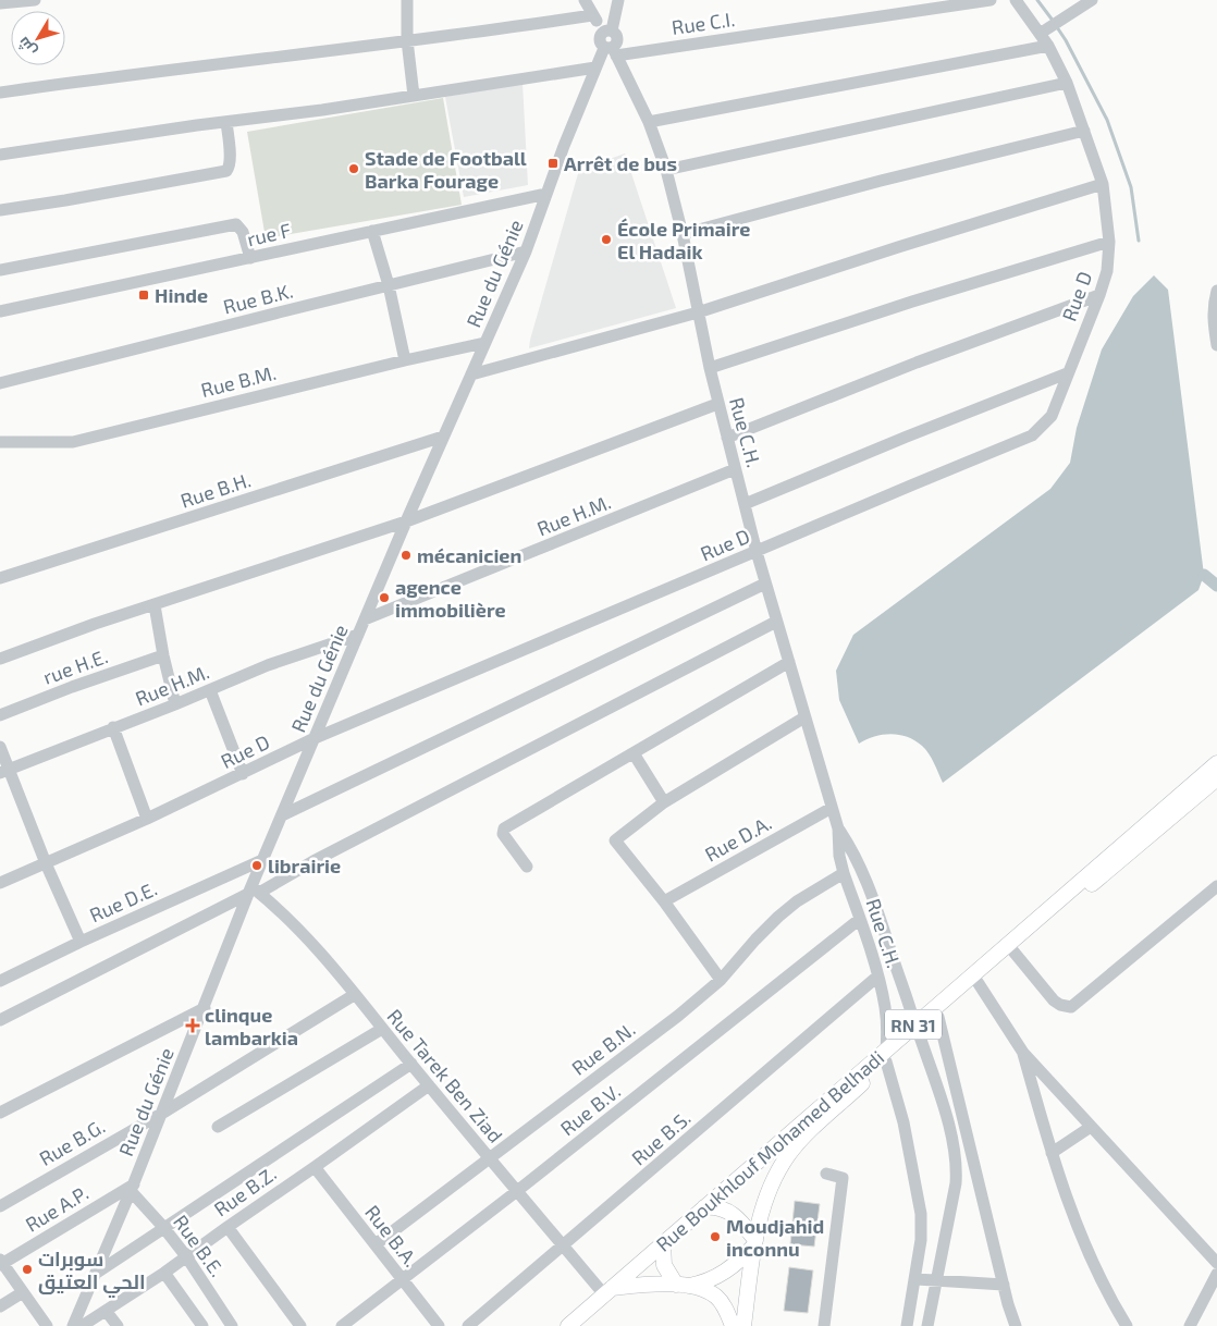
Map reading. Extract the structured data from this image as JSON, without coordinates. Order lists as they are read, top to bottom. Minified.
{"streets":{"main road":["RN 31","Rue Boukhlouf Mohamed Belhadi"],"street":["Rue C.I.","rue F","Rue du Génie","Rue D","Rue B.K.","Rue B.M.","Rue C.H.","Rue B.H.","Rue H.M.","rue H.E.","Rue D.A.","Rue D.E.","Rue B.N.","Rue Tarek Ben Ziad","Rue B.V.","Rue B.S.","Rue B.G.","Rue B.Z.","Rue A.P.","Rue B.A.","Rue B.E."]},"crossings":[["Rue C.I.","Rue du Génie"],["Rue C.I.","Rue C.H."],["rue F","Rue du Génie"],["Rue du Génie","Rue D"],["Rue du Génie","Rue B.K."],["Rue du Génie","Rue B.M."],["Rue du Génie","Rue C.H."],["Rue du Génie","Rue B.H."],["Rue du Génie","Rue H.M."],["Rue du Génie","Rue D.E."],["Rue du Génie","Rue Tarek Ben Ziad"],["Rue du Génie","Rue B.G."],["Rue du Génie","Rue A.P."],["Rue du Génie","Rue B.E."],["Rue D","Rue C.H."],["Rue C.H.","Rue H.M."],["Rue C.H.","Rue D.A."],["Rue C.H.","Rue B.N."],["Rue C.H.","Rue B.V."],["Rue C.H.","Rue B.S."],["Rue C.H.","Rue Boukhlouf Mohamed Belhadi"],["Rue B.N.","Rue Tarek Ben Ziad"],["Rue B.N.","Rue B.A."],["Rue Tarek Ben Ziad","Rue B.V."],["Rue Tarek Ben Ziad","Rue B.S."],["Rue Tarek Ben Ziad","Rue B.G."],["Rue Tarek Ben Ziad","Rue Boukhlouf Mohamed Belhadi"],["Rue Tarek Ben Ziad","Rue B.Z."],["Rue B.V.","Rue B.A."],["Rue B.Z.","Rue B.A."],["Rue B.Z.","Rue B.E."],["Rue A.P.","Rue B.E."]],"places":{"transit":["Arrêt de bus","Hinde"],"other":["Stade de Football Barka Fourage","École Primaire El Hadaik","mécanicien","agence immobilière","librairie","Moudjahid inconnu","سوبرات الحي العتيق"],"health":["clinque lambarkia"]},"north":"bottom left"}
